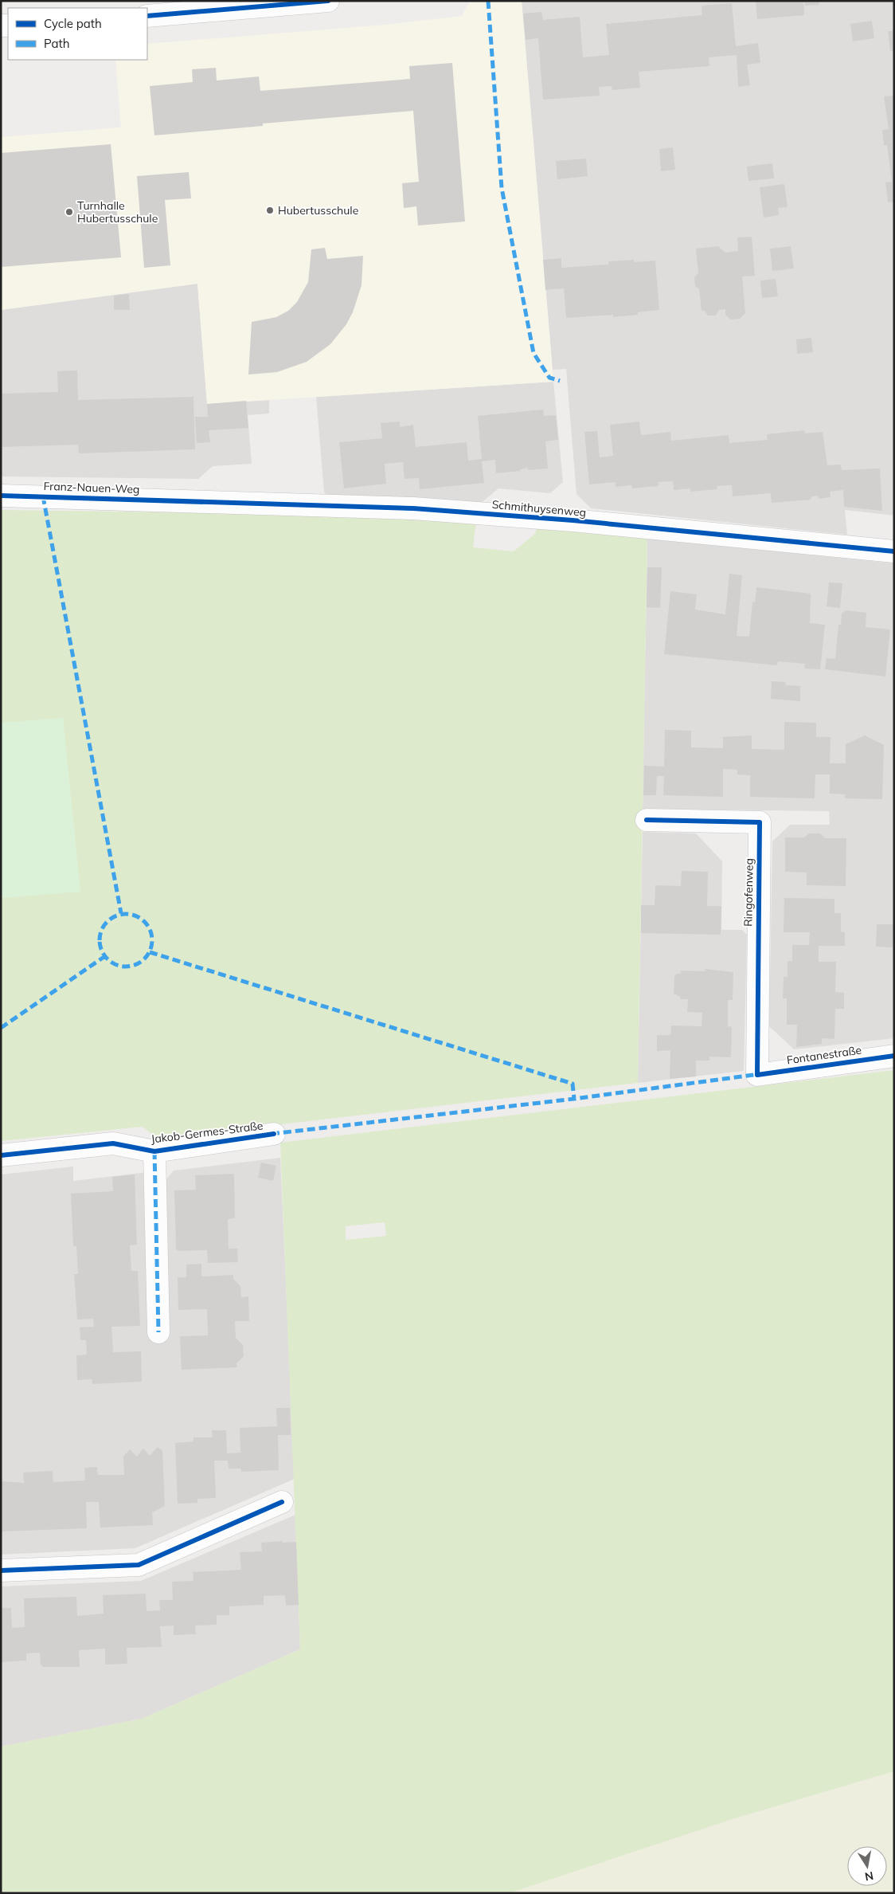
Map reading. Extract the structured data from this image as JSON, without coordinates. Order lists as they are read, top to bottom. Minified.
{"streets":{"street":["Franz-Nauen-Weg","Schmithuysenweg","Ringofenweg","Fontanestraße","Jakob-Germes-Straße"]},"crossings":[["Franz-Nauen-Weg","Schmithuysenweg"],["Ringofenweg","Fontanestraße"]],"places":["Hubertusschule","Turnhalle Hubertusschule"],"legend":["Cycle path","Path"],"north":"bottom"}
